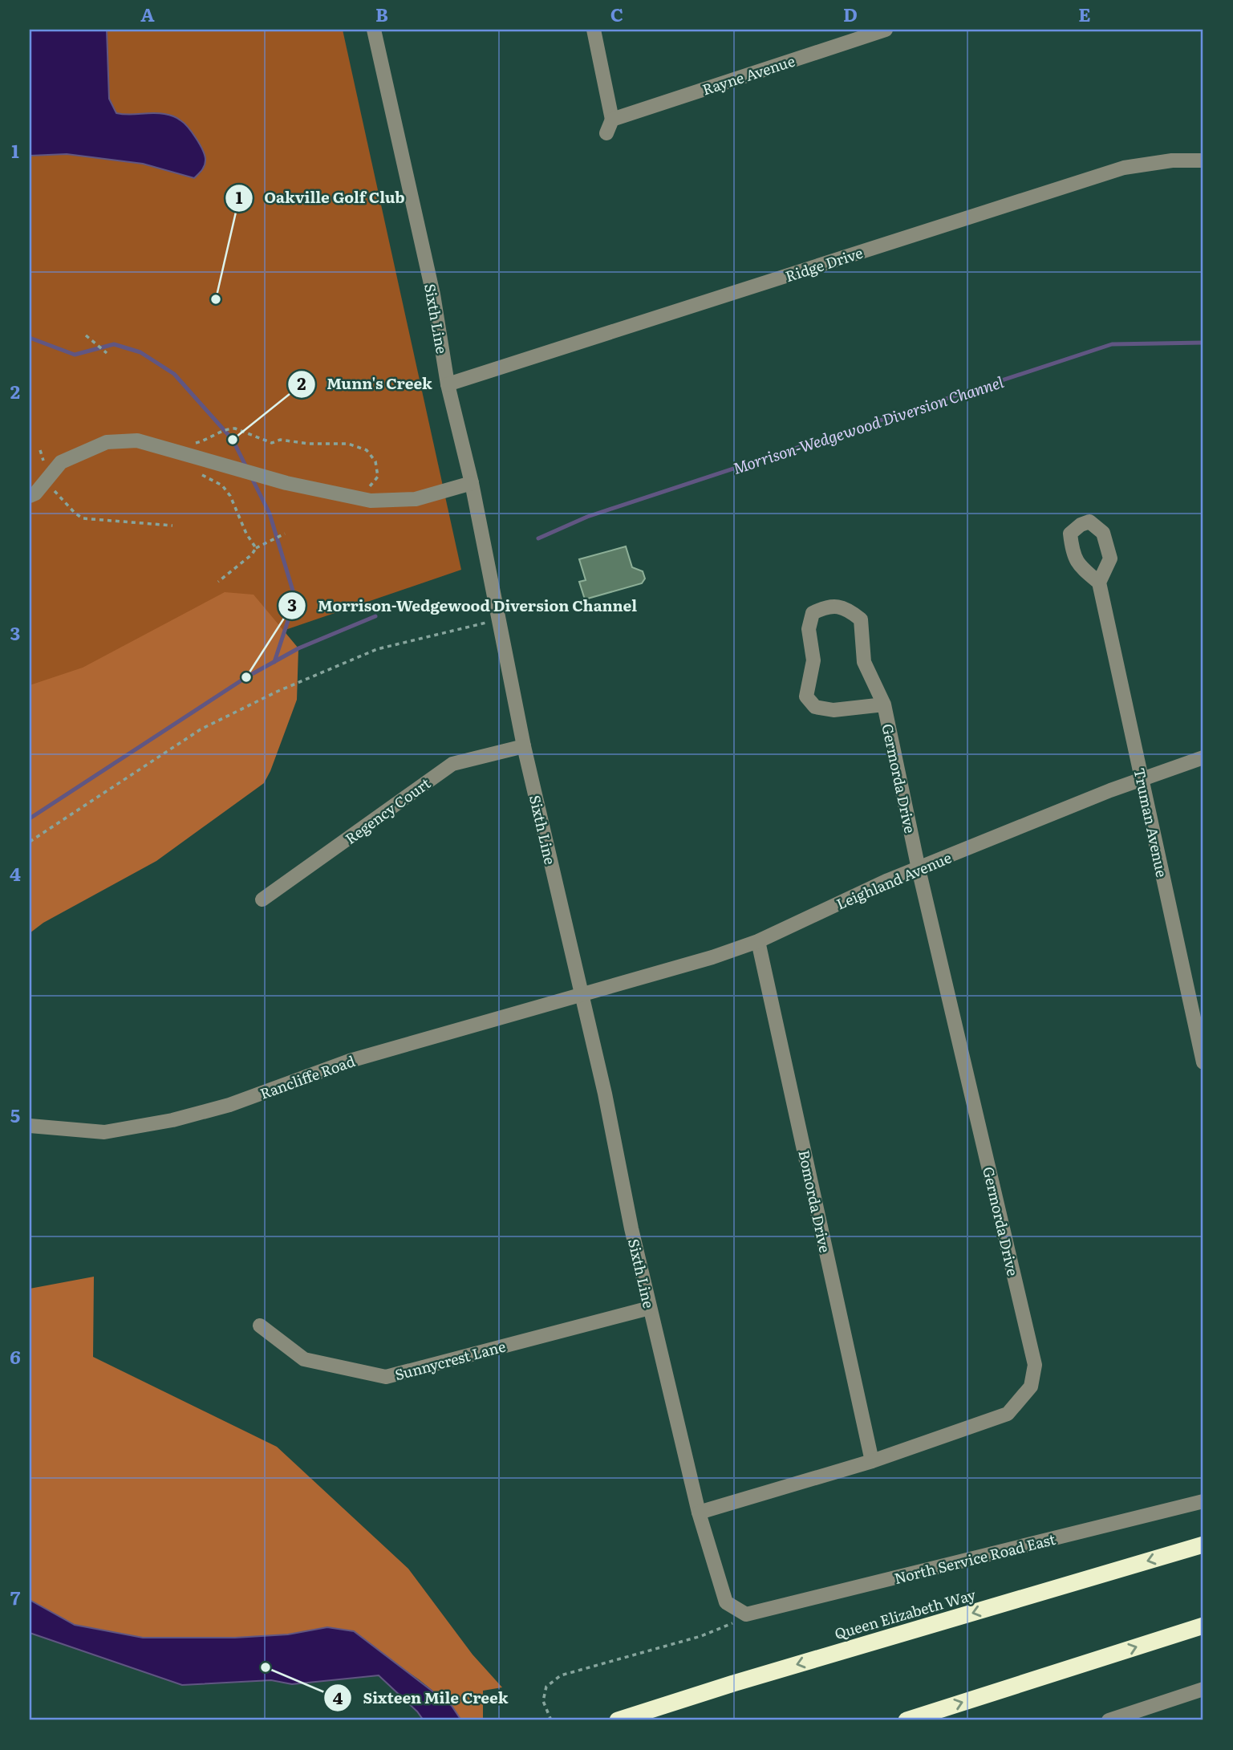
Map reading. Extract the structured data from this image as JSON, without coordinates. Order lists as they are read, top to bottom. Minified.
{"streets":{"highway":["Queen Elizabeth Way"],"street":["Rayne Avenue","Ridge Drive","Sixth Line","Germorda Drive","Regency Court","Truman Avenue","Leighland Avenue","Rancliffe Road","Bomorda Drive","Sunnycrest Lane","North Service Road East"]},"crossings":[["Ridge Drive","Sixth Line"],["Sixth Line","Germorda Drive"],["Sixth Line","Regency Court"],["Sixth Line","Leighland Avenue"],["Sixth Line","Rancliffe Road"],["Sixth Line","Sunnycrest Lane"],["Sixth Line","North Service Road East"],["Germorda Drive","Leighland Avenue"],["Germorda Drive","Bomorda Drive"],["Truman Avenue","Leighland Avenue"],["Leighland Avenue","Rancliffe Road"],["Leighland Avenue","Bomorda Drive"]],"water":["Morrison-Wedgewood Diversion Channel"],"places":["Oakville Golf Club","Munn's Creek","Morrison-Wedgewood Diversion Channel","Sixteen Mile Creek"],"grid":{"columns":["A","B","C","D","E"],"rows":["1","2","3","4","5","6","7"]}}
